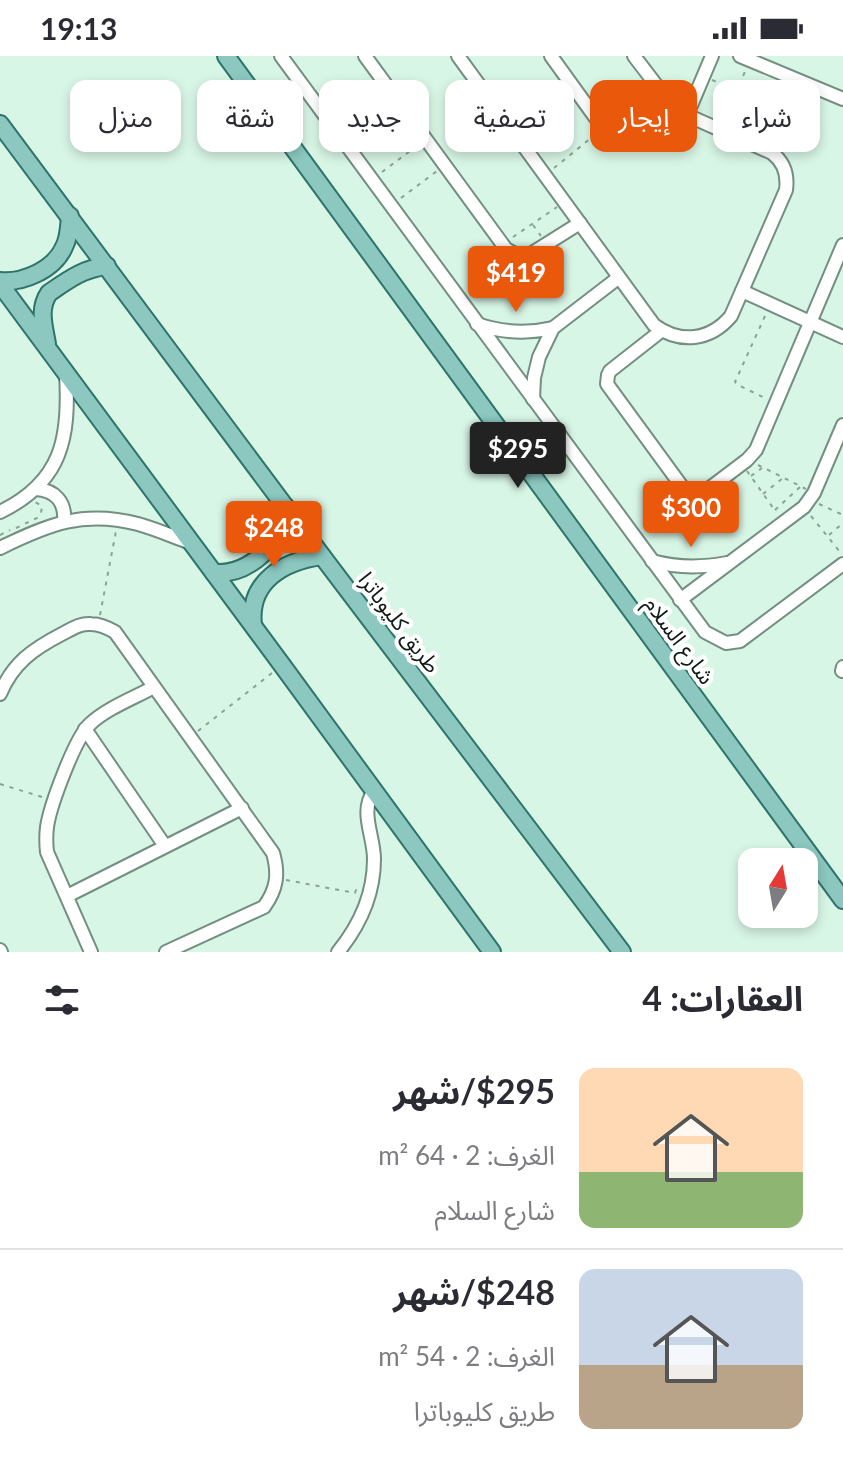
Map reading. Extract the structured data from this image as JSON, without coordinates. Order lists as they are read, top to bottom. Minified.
{"streets":{"main road":["طريق كليوباترا","شارع السلام"]},"north":"top","page":{"status":"19:13","chip":["شراء","إيجار","تصفية","جديد","شقة","منزل"],"price":["$419","$295","$300","$248"],"heading":"العقارات: 4","list":[{"name":"$295/شهر","note":"الغرف: 2 · 64 m² · شارع السلام"},{"name":"$248/شهر","note":"الغرف: 2 · 54 m² · طريق كليوباترا"}]}}
